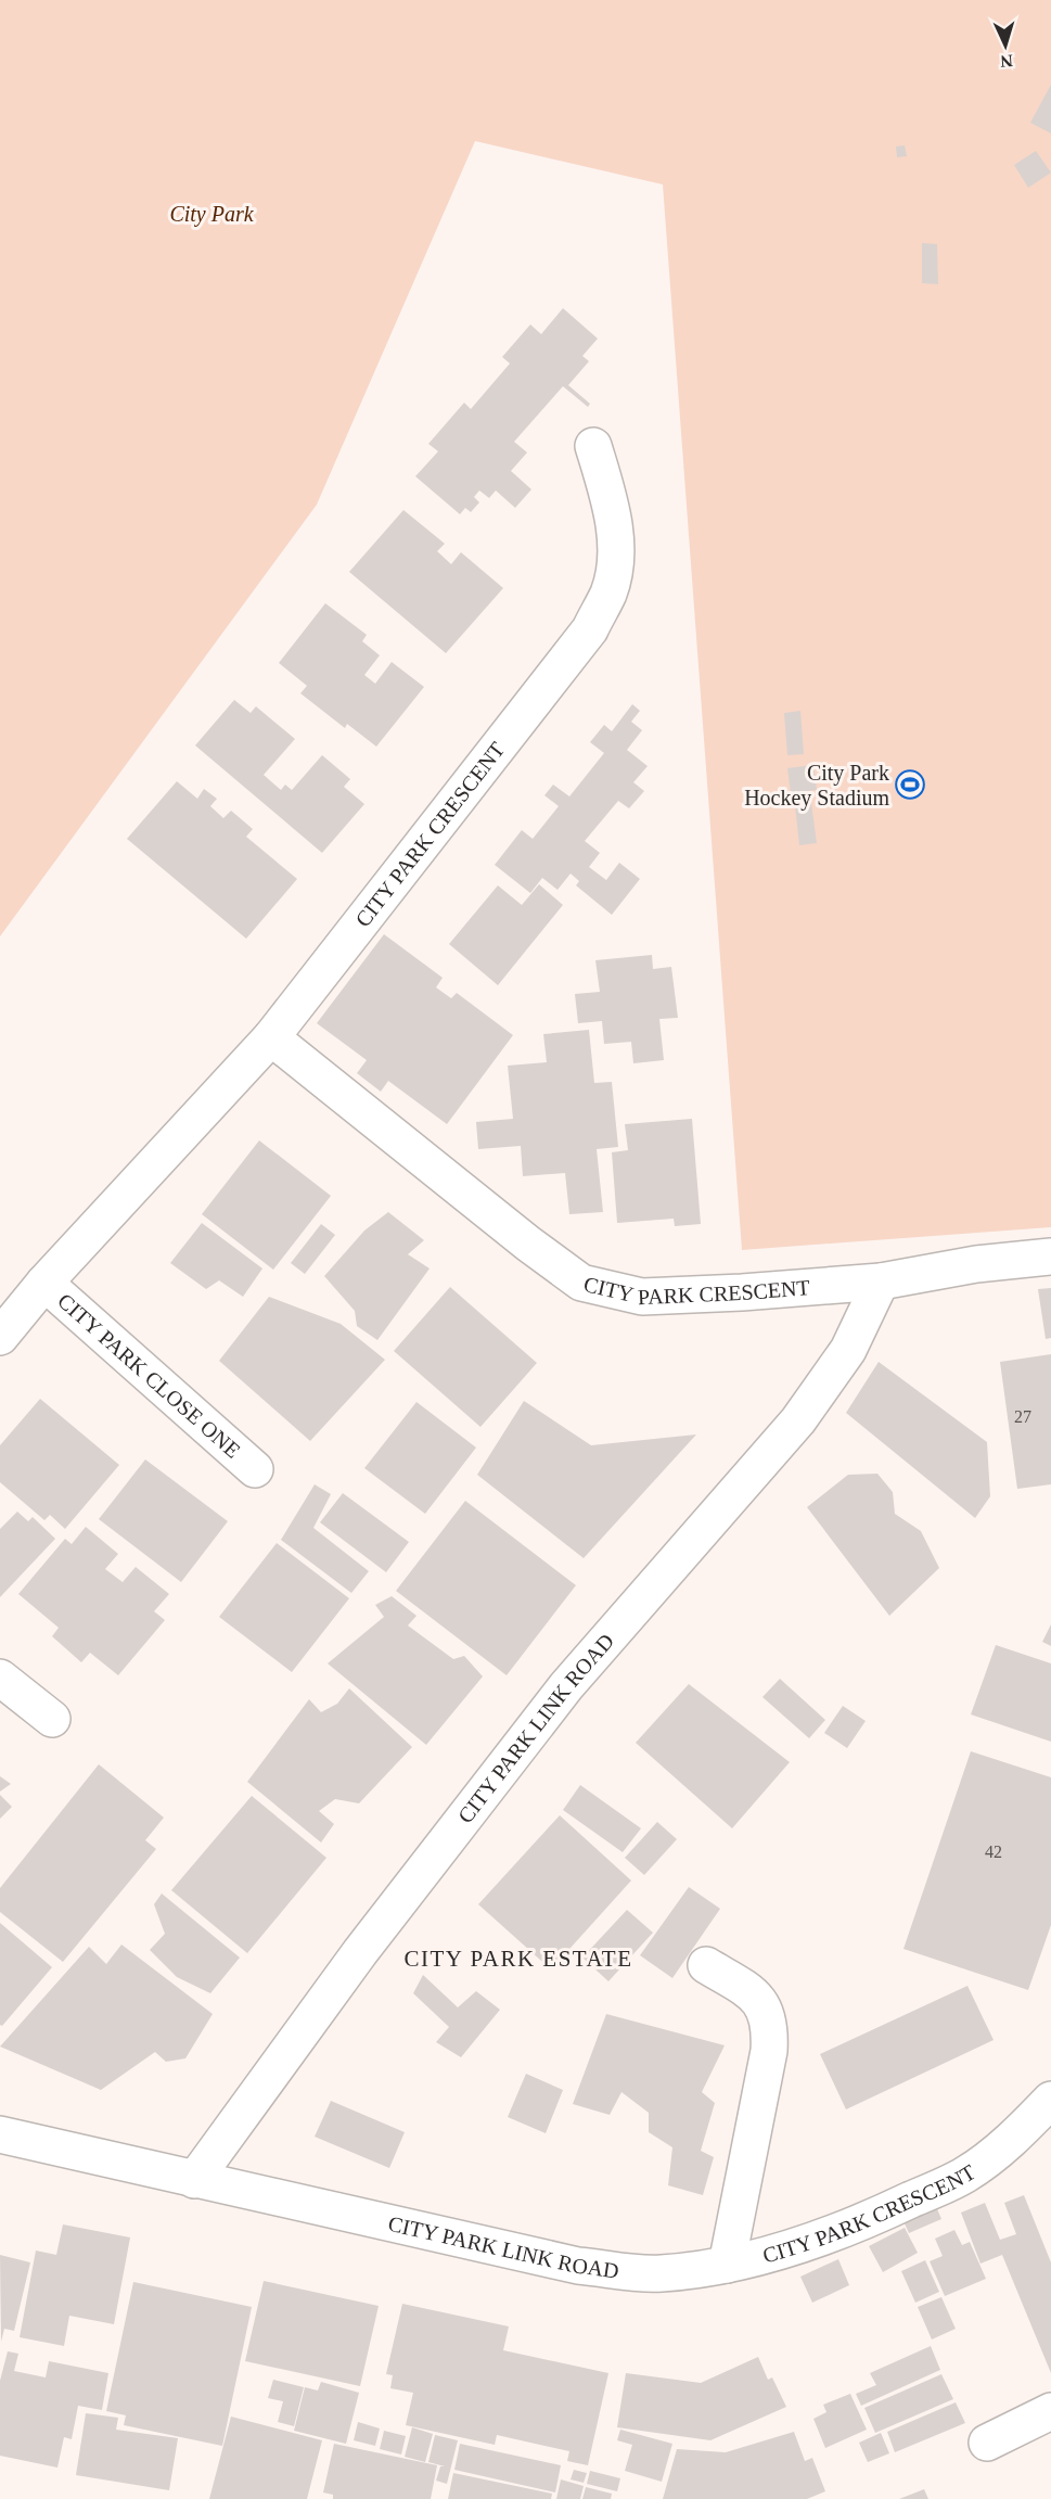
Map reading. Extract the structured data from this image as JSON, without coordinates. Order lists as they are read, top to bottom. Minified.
{"streets":{"street":["CITY PARK CRESCENT","CITY PARK CLOSE ONE","CITY PARK LINK ROAD"]},"crossings":[["CITY PARK CRESCENT","CITY PARK CLOSE ONE"],["CITY PARK CRESCENT","CITY PARK LINK ROAD"]],"districts":["CITY PARK ESTATE"],"parks":["City Park"],"places":{"sports":["City Park Hockey Stadium"]},"house_numbers":["27","42"],"north":"bottom"}
